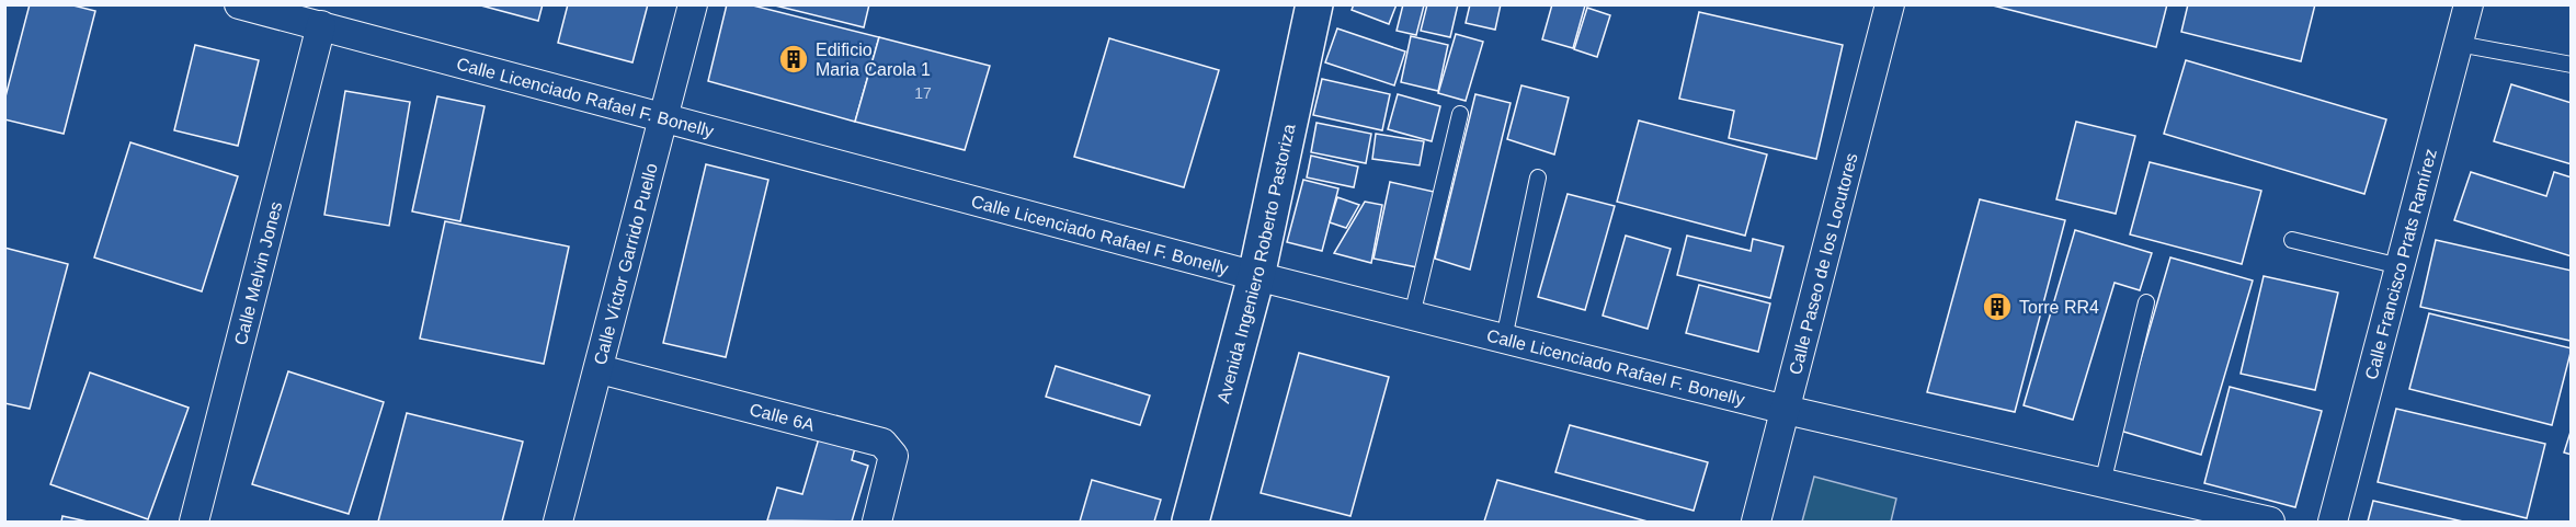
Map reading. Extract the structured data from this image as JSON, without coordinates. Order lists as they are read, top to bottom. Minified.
{"streets":{"street":["Calle Licenciado Rafael F. Bonelly","Calle Francisco Prats Ramírez","Calle Víctor Garrido Puello","Avenida Ingeniero Roberto Pastoriza","Calle Paseo de los Locutores","Calle Melvin Jones","Calle 6A"]},"crossings":[["Calle Licenciado Rafael F. Bonelly","Calle Víctor Garrido Puello"],["Calle Licenciado Rafael F. Bonelly","Avenida Ingeniero Roberto Pastoriza"],["Calle Licenciado Rafael F. Bonelly","Calle Paseo de los Locutores"],["Calle Licenciado Rafael F. Bonelly","Calle Melvin Jones"],["Calle Víctor Garrido Puello","Calle 6A"]],"places":{"building":["Edificio Maria Carola 1","Torre RR4"]},"house_numbers":["17"]}
